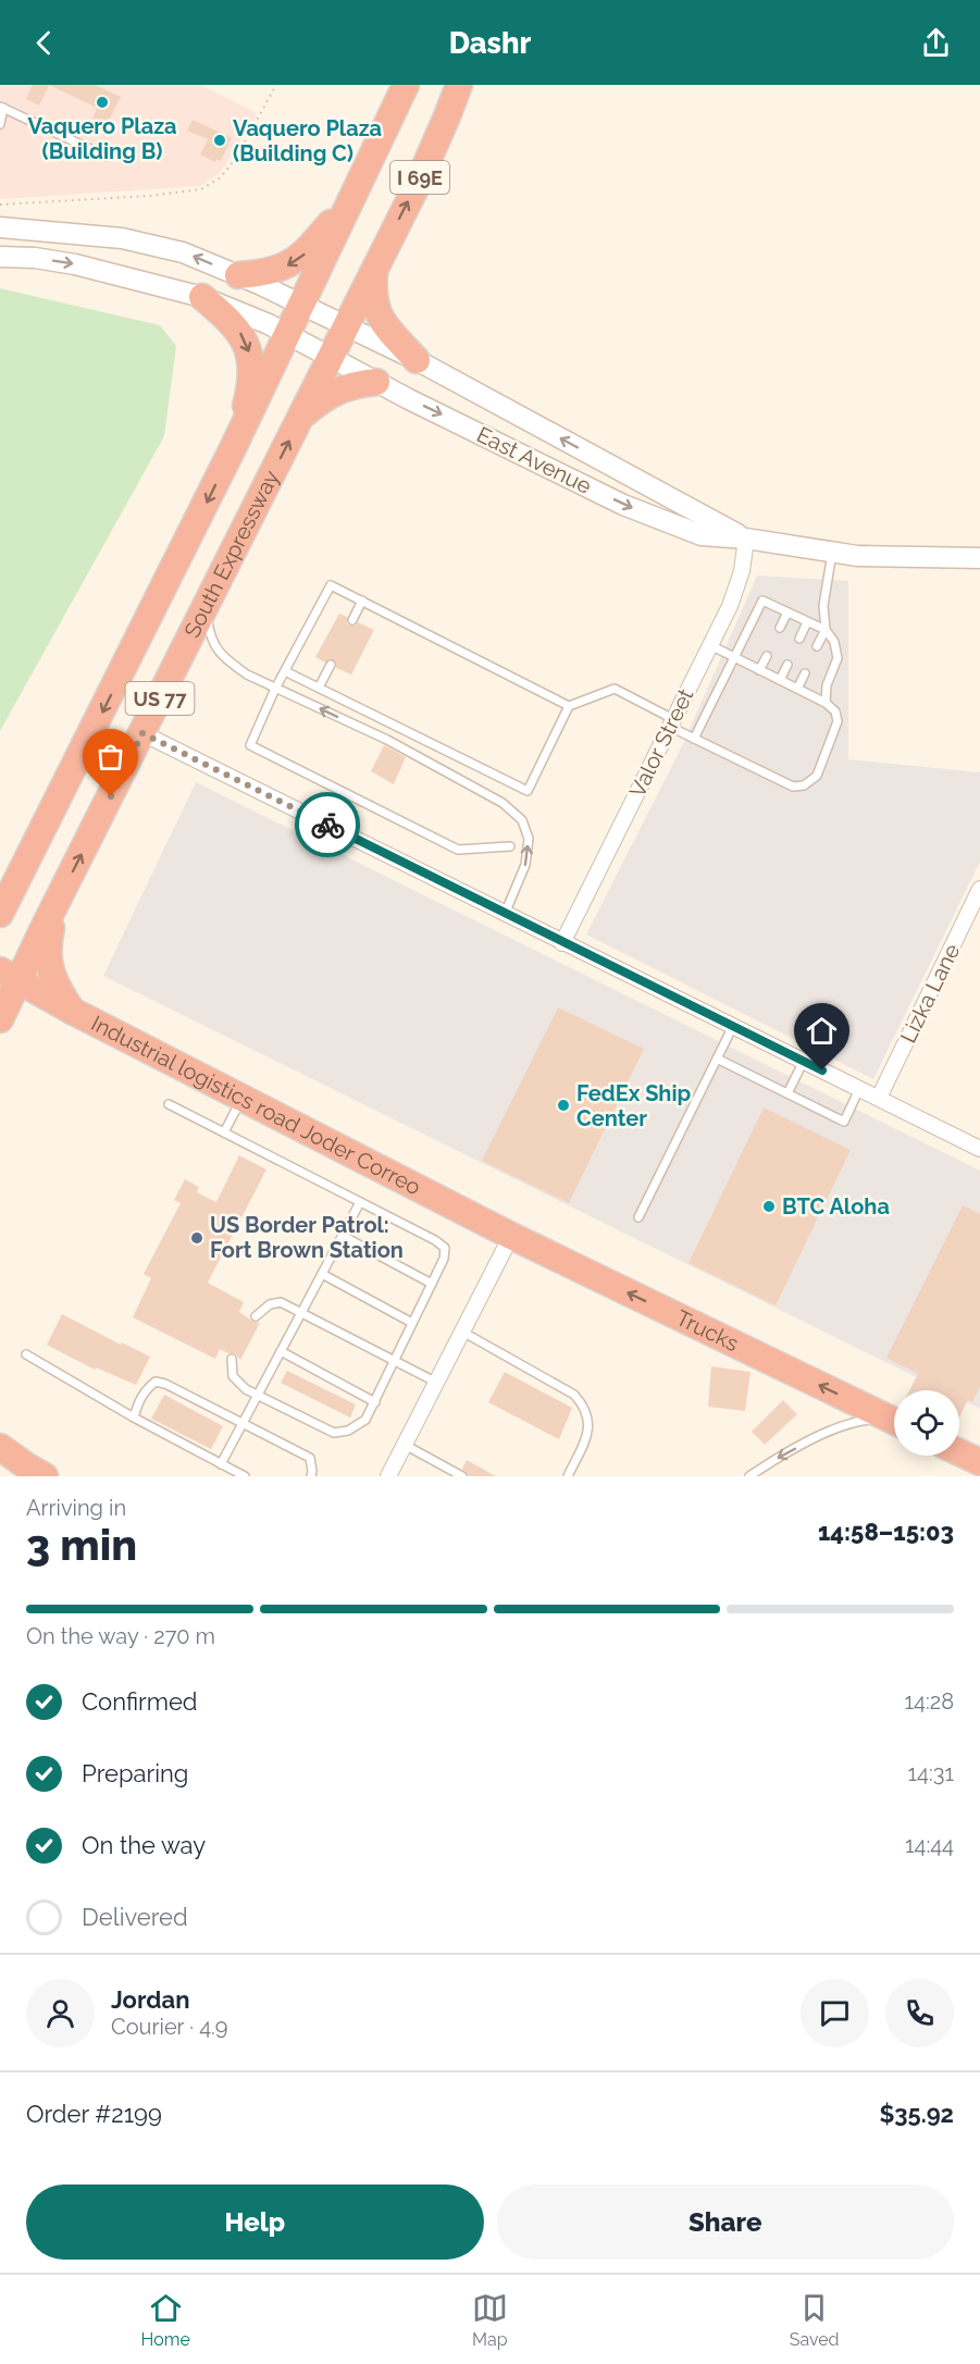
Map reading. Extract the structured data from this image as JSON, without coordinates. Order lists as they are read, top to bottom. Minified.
{"streets":{"highway":["I 69E","South Expressway","US 77","Industrial logistics road Joder Correo","Trucks"],"street":["East Avenue","Valor Street","Lizka Lane"]},"crossings":[["I 69E","East Avenue"],["I 69E","US 77"],["East Avenue","South Expressway"],["East Avenue","US 77"],["East Avenue","Valor Street"],["South Expressway","Industrial logistics road Joder Correo"],["Industrial logistics road Joder Correo","Trucks"]],"one_way":["Trucks"],"places":["Vaquero Plaza (Building B)","Vaquero Plaza (Building C)","FedEx Ship Center","BTC Aloha","US Border Patrol: Fort Brown Station"],"page":{"header":"Dashr","heading":["3 min","Arriving in","14:58–15:03"],"panel":["Jordan","Courier · 4.9","Order #2199","$35.92"],"bar":"On the way · 270 m","list":[["Confirmed","14:28"],["Preparing","14:31"],["On the way","14:44"],"Delivered"],"buttons":["Help","Share"],"tabs":["Home","Map","Saved"]}}
